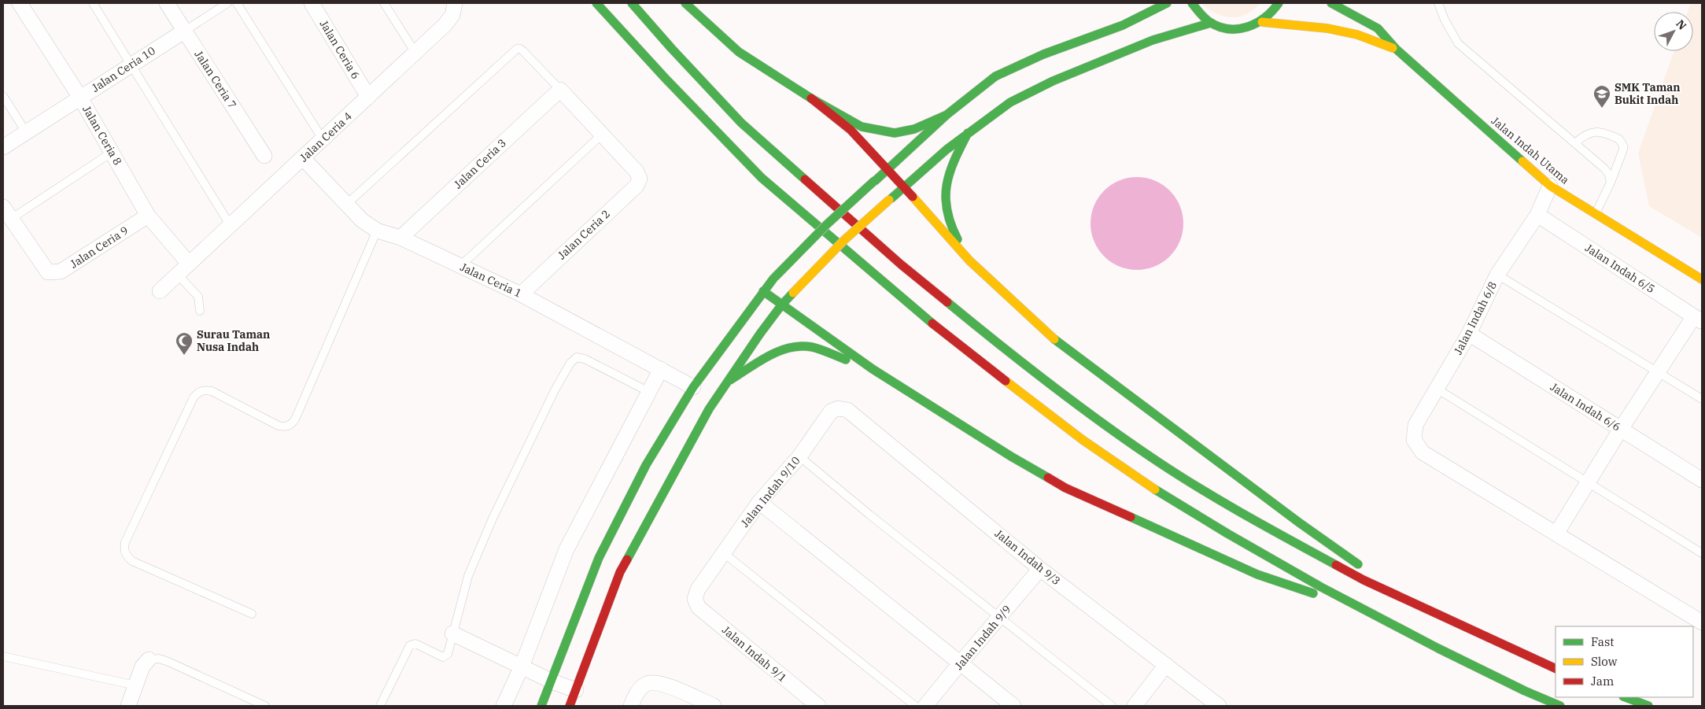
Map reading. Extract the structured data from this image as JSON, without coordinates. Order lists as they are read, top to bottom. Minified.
{"streets":{"main road":["Jalan Indah Utama"],"street":["Jalan Ceria 6","Jalan Ceria 10","Jalan Ceria 7","Jalan Ceria 8","Jalan Ceria 4","Jalan Ceria 3","Jalan Ceria 2","Jalan Ceria 9","Jalan Indah 6/5","Jalan Ceria 1","Jalan Indah 6/8","Jalan Indah 6/6","Jalan Indah 9/10","Jalan Indah 9/3","Jalan Indah 9/9","Jalan Indah 9/1"]},"crossings":[["Jalan Ceria 6","Jalan Ceria 4"],["Jalan Ceria 10","Jalan Ceria 7"],["Jalan Ceria 10","Jalan Ceria 8"],["Jalan Ceria 8","Jalan Ceria 4"],["Jalan Ceria 8","Jalan Ceria 9"],["Jalan Ceria 4","Jalan Ceria 1"],["Jalan Indah Utama","Jalan Indah 6/8"],["Jalan Ceria 3","Jalan Ceria 1"],["Jalan Ceria 2","Jalan Ceria 1"],["Jalan Indah 6/5","Jalan Indah 6/8"],["Jalan Indah 6/8","Jalan Indah 6/6"],["Jalan Indah 9/10","Jalan Indah 9/3"],["Jalan Indah 9/10","Jalan Indah 9/1"],["Jalan Indah 9/3","Jalan Indah 9/9"]],"places":{"school or university":["SMK Taman Bukit Indah"],"mosque":["Surau Taman Nusa Indah"]},"legend":["Fast","Slow","Jam"],"north":"top right"}
